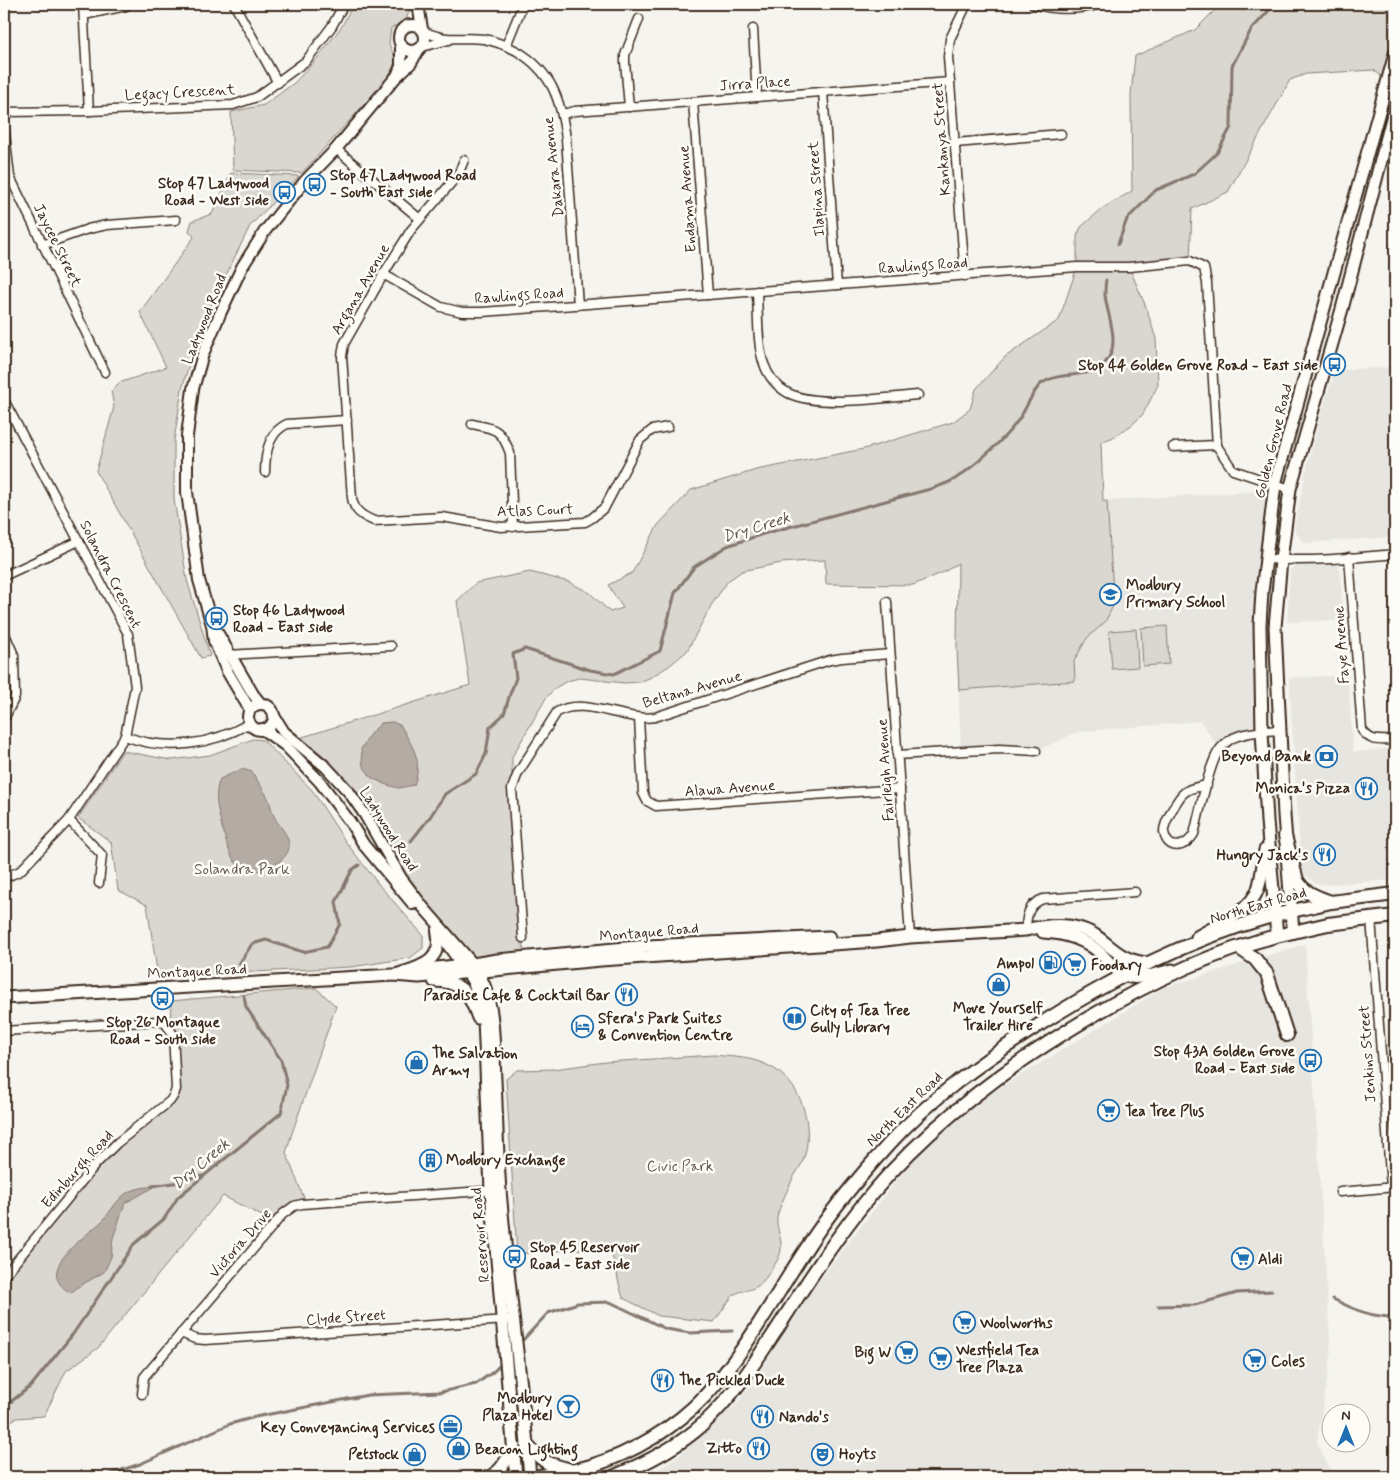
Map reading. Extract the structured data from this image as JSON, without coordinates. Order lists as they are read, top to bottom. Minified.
{"streets":{"main road":["Golden Grove Road","North East Road","Montague Road","Reservoir Road"],"street":["Jirra Place","Legacy Crescent","Kankanya Street","Dakara Avenue","Ilapina Street","Endama Avenue","Jaycee Street","Rawlings Road","Argana Avenue","Ladywood Road","Atlas Court","Solandra Crescent","Faye Avenue","Beltana Avenue","Fairleigh Avenue","Alawa Avenue","Jenkins Street","Edinburgh Road","Victoria Drive","Clyde Street"]},"crossings":[["Jirra Place","Kankanya Street"],["Jirra Place","Dakara Avenue"],["Jirra Place","Ilapina Street"],["Jirra Place","Endama Avenue"],["Kankanya Street","Rawlings Road"],["Dakara Avenue","Rawlings Road"],["Dakara Avenue","Ladywood Road"],["Ilapina Street","Rawlings Road"],["Endama Avenue","Rawlings Road"],["Rawlings Road","Argana Avenue"],["Rawlings Road","Golden Grove Road"],["Argana Avenue","Atlas Court"],["Ladywood Road","Montague Road"],["Ladywood Road","Reservoir Road"],["Golden Grove Road","North East Road"],["Beltana Avenue","Fairleigh Avenue"],["Beltana Avenue","Alawa Avenue"],["Fairleigh Avenue","Alawa Avenue"],["Fairleigh Avenue","Montague Road"],["North East Road","Montague Road"],["Montague Road","Reservoir Road"],["Reservoir Road","Victoria Drive"],["Reservoir Road","Clyde Street"],["Victoria Drive","Clyde Street"]],"water":["Dry Creek"],"parks":["Solandra Park","Civic Park"],"places":{"bus stop":["Stop 47 Ladywood Road - South East side","Stop 47 Ladywood Road - West side","Stop 44 Golden Grove Road - East side","Stop 46 Ladywood Road - East side","Stop 26 Montague Road - South side","Stop 43A Golden Grove Road - East side","Stop 45 Reservoir Road - East side"],"school or university":["Modbury Primary School"],"bank":["Beyond Bank"],"restaurant":["Monica's Pizza","Hungry Jack's","Paradise Cafe & Cocktail Bar","The Pickled Duck","Nando's","Zitto"],"fuel station":["Ampol"],"supermarket":["Foodary","Tea Tree Plus","Aldi","Woolworths","Big W","Westfield Tea Tree Plaza","Coles"],"shop":["Move Yourself Trailer Hire","The Salvation Army","Beacon Lighting","Petstock"],"library":["City of Tea Tree Gully Library"],"hotel":["Sfera's Park Suites & Convention Centre"],"building":["Modbury Exchange"],"bar":["Modbury Plaza Hotel"],"office":["Key Conveyancing Services"],"theatre":["Hoyts"]},"north":"top"}
